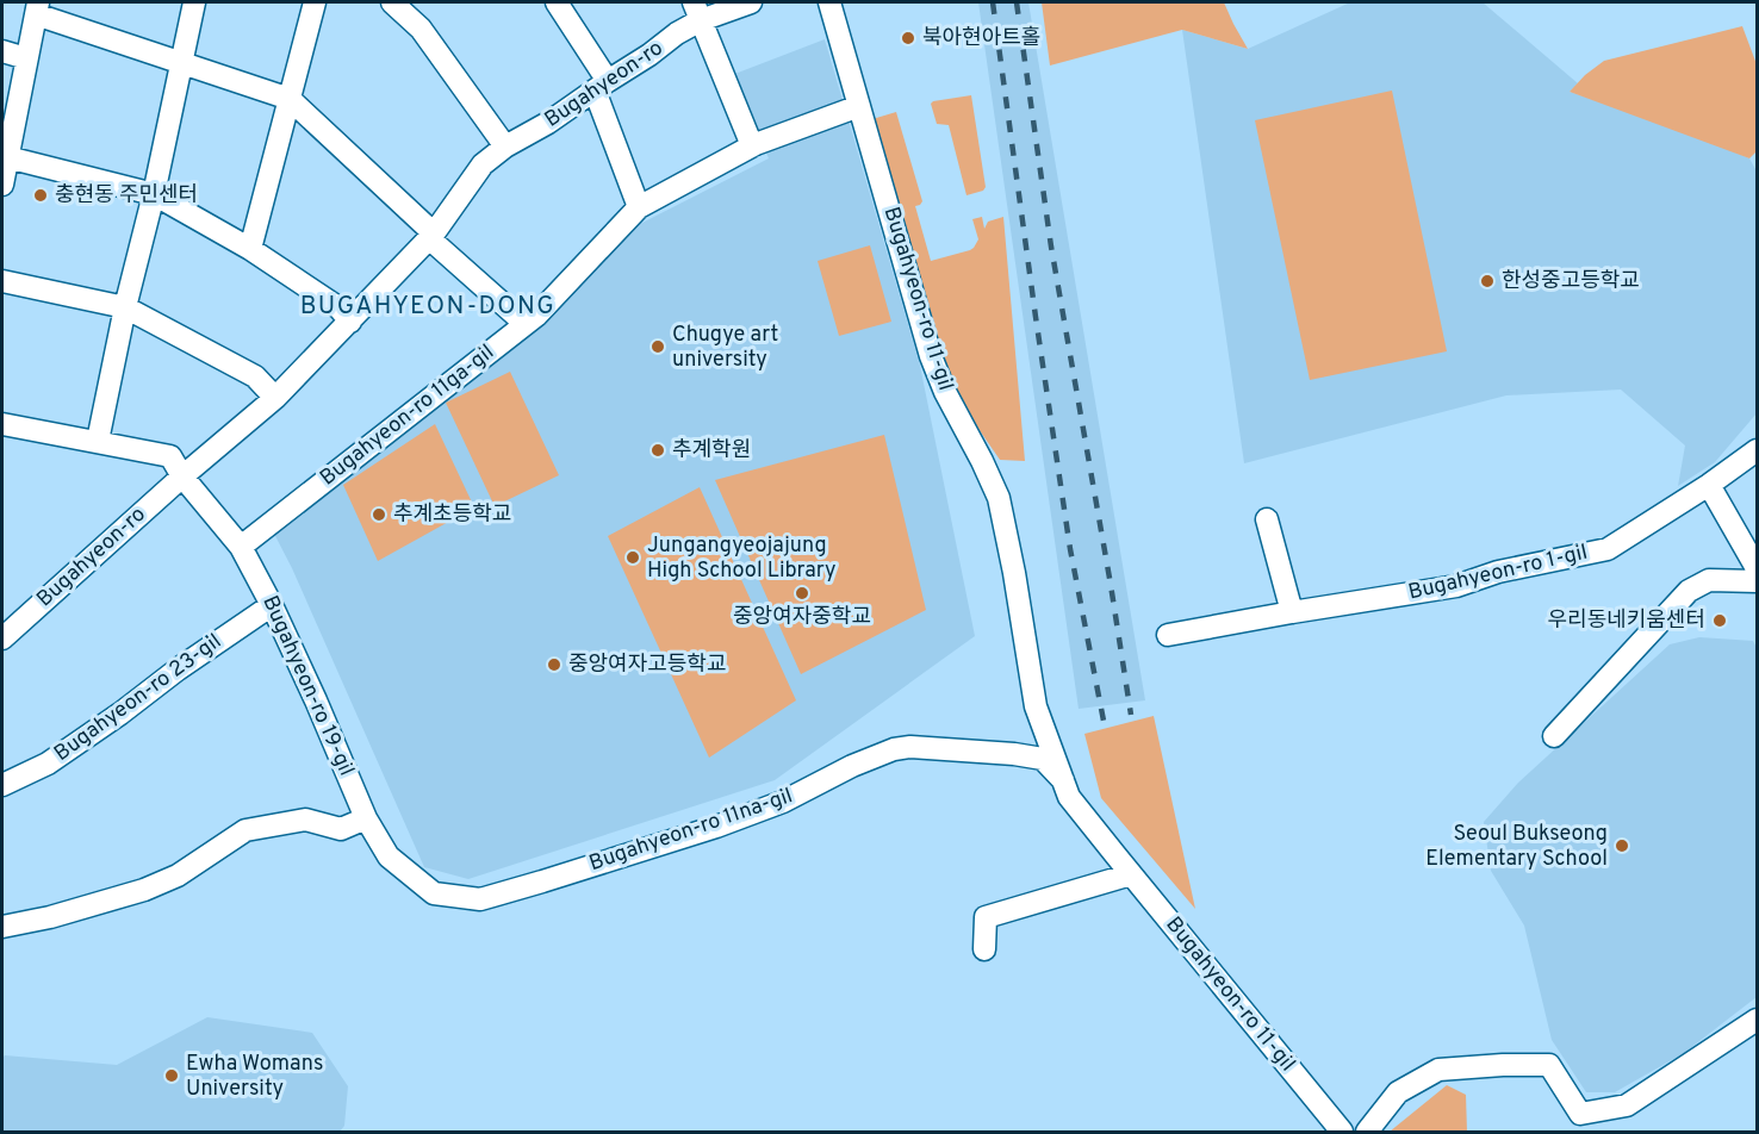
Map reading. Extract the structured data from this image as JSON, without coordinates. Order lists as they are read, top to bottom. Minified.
{"streets":{"street":["Bugahyeon-ro","Bugahyeon-ro 11-gil","Bugahyeon-ro 11ga-gil","Bugahyeon-ro 1-gil","Bugahyeon-ro 19-gil","Bugahyeon-ro 23-gil","Bugahyeon-ro 11na-gil"]},"crossings":[["Bugahyeon-ro","Bugahyeon-ro 19-gil"],["Bugahyeon-ro 11-gil","Bugahyeon-ro 11ga-gil"],["Bugahyeon-ro 11-gil","Bugahyeon-ro 11na-gil"],["Bugahyeon-ro 11ga-gil","Bugahyeon-ro 19-gil"],["Bugahyeon-ro 19-gil","Bugahyeon-ro 23-gil"],["Bugahyeon-ro 19-gil","Bugahyeon-ro 11na-gil"]],"districts":["BUGAHYEON-DONG"],"places":["북아현아트홀","충현동 주민센터","한성중고등학교","Chugye art university","추계학원","추계초등학교","Jungangyeojajung High School Library","중앙여자중학교","우리동네키움센터","중앙여자고등학교","Seoul Bukseong Elementary School","Ewha Womans University"]}
